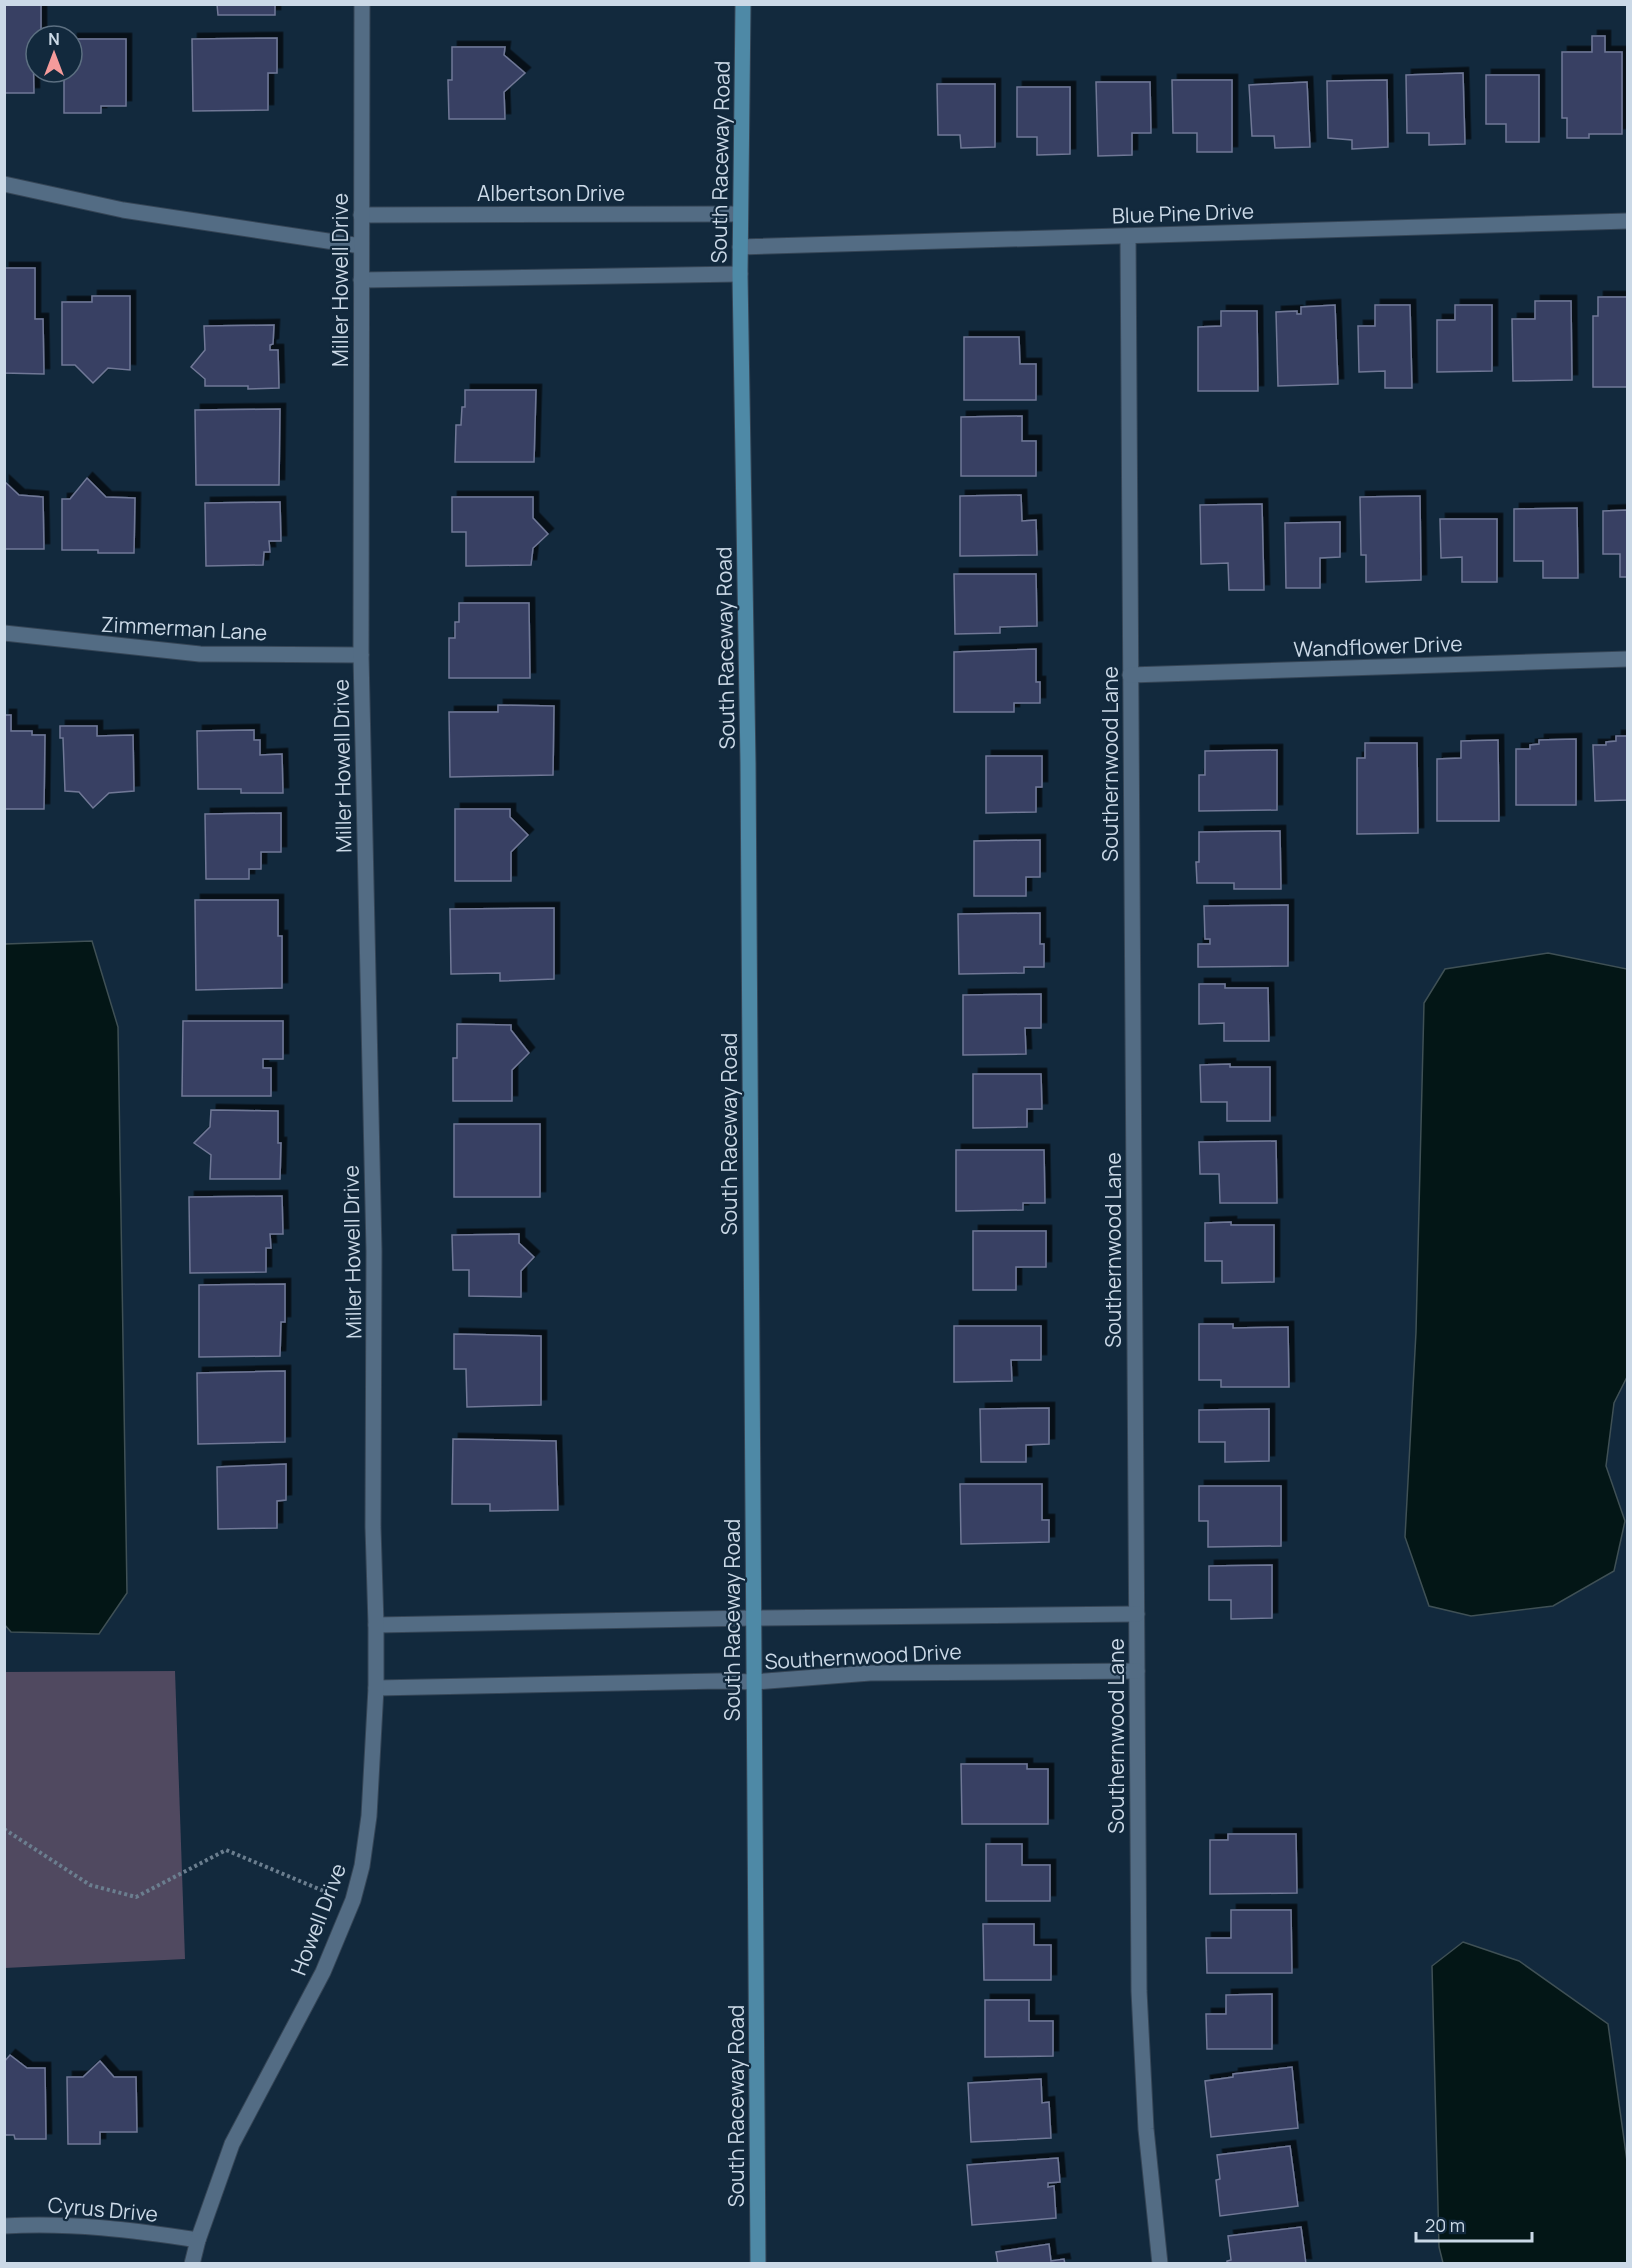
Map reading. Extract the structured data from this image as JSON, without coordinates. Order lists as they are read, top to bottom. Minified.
{"streets":{"main road":["South Raceway Road"],"street":["Albertson Drive","Blue Pine Drive","Miller Howell Drive","Zimmerman Lane","Wandflower Drive","Southernwood Lane","Southernwood Drive","Howell Drive","Cyrus Drive"]},"crossings":[["South Raceway Road","Albertson Drive"],["South Raceway Road","Blue Pine Drive"],["South Raceway Road","Southernwood Drive"],["Albertson Drive","Miller Howell Drive"],["Blue Pine Drive","Southernwood Lane"],["Miller Howell Drive","Zimmerman Lane"],["Miller Howell Drive","Howell Drive"],["Wandflower Drive","Southernwood Lane"],["Southernwood Lane","Southernwood Drive"],["Southernwood Drive","Howell Drive"],["Howell Drive","Cyrus Drive"]],"scale_bar":"20 m","north":"top"}
